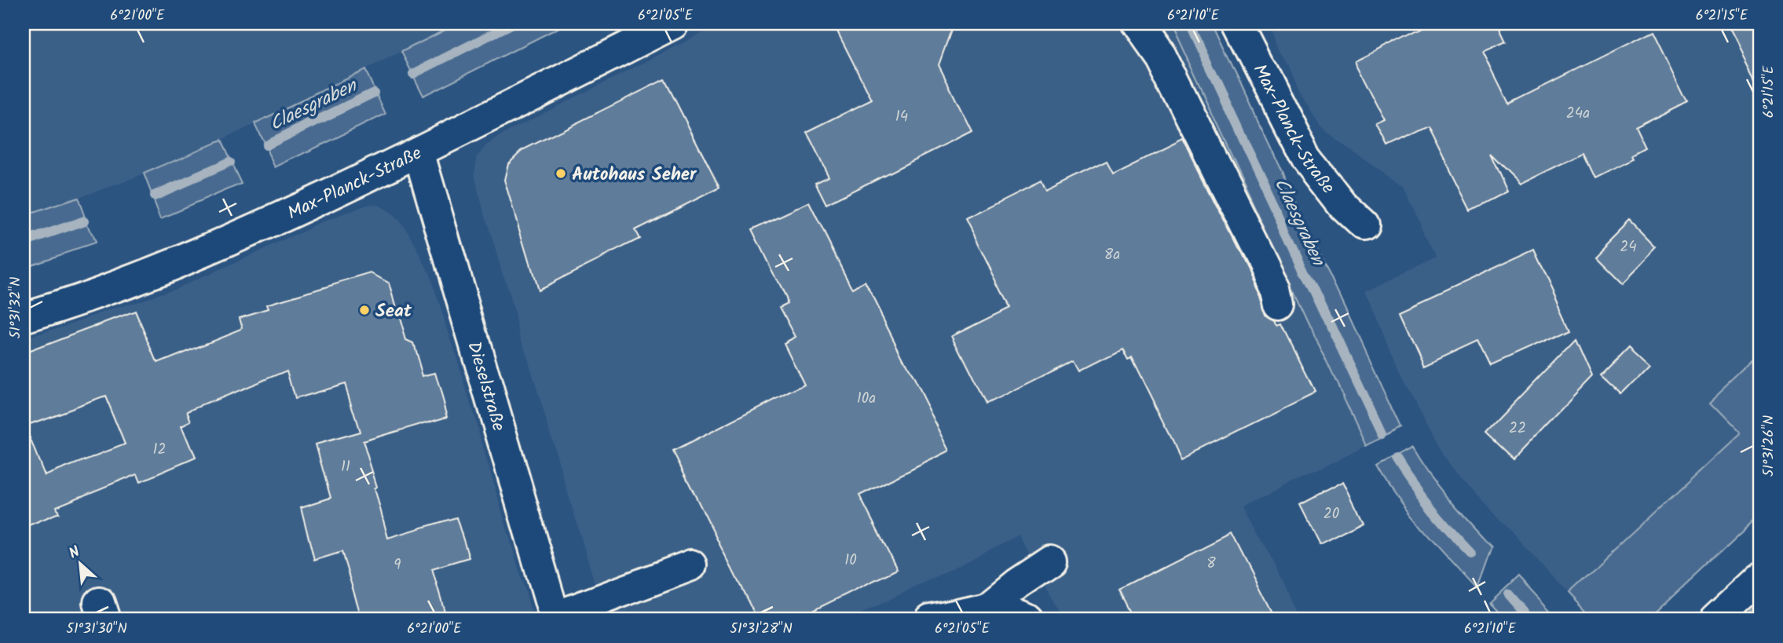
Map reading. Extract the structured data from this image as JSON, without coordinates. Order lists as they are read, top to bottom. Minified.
{"streets":{"street":["Max-Planck-Straße","Dieselstraße"]},"crossings":[["Max-Planck-Straße","Dieselstraße"]],"water":["Claesgraben"],"places":["Autohaus Seher","Seat"],"house_numbers":["24a","14","24","8a","10a","22","12","11","20","10","8","9"],"north":"top left","coordinates":["6°21'00\"E","6°21'05\"E","6°21'10\"E","6°21'15\"E","51°31'32\"N","51°31'26\"N","51°31'30\"N","51°31'28\"N"]}
